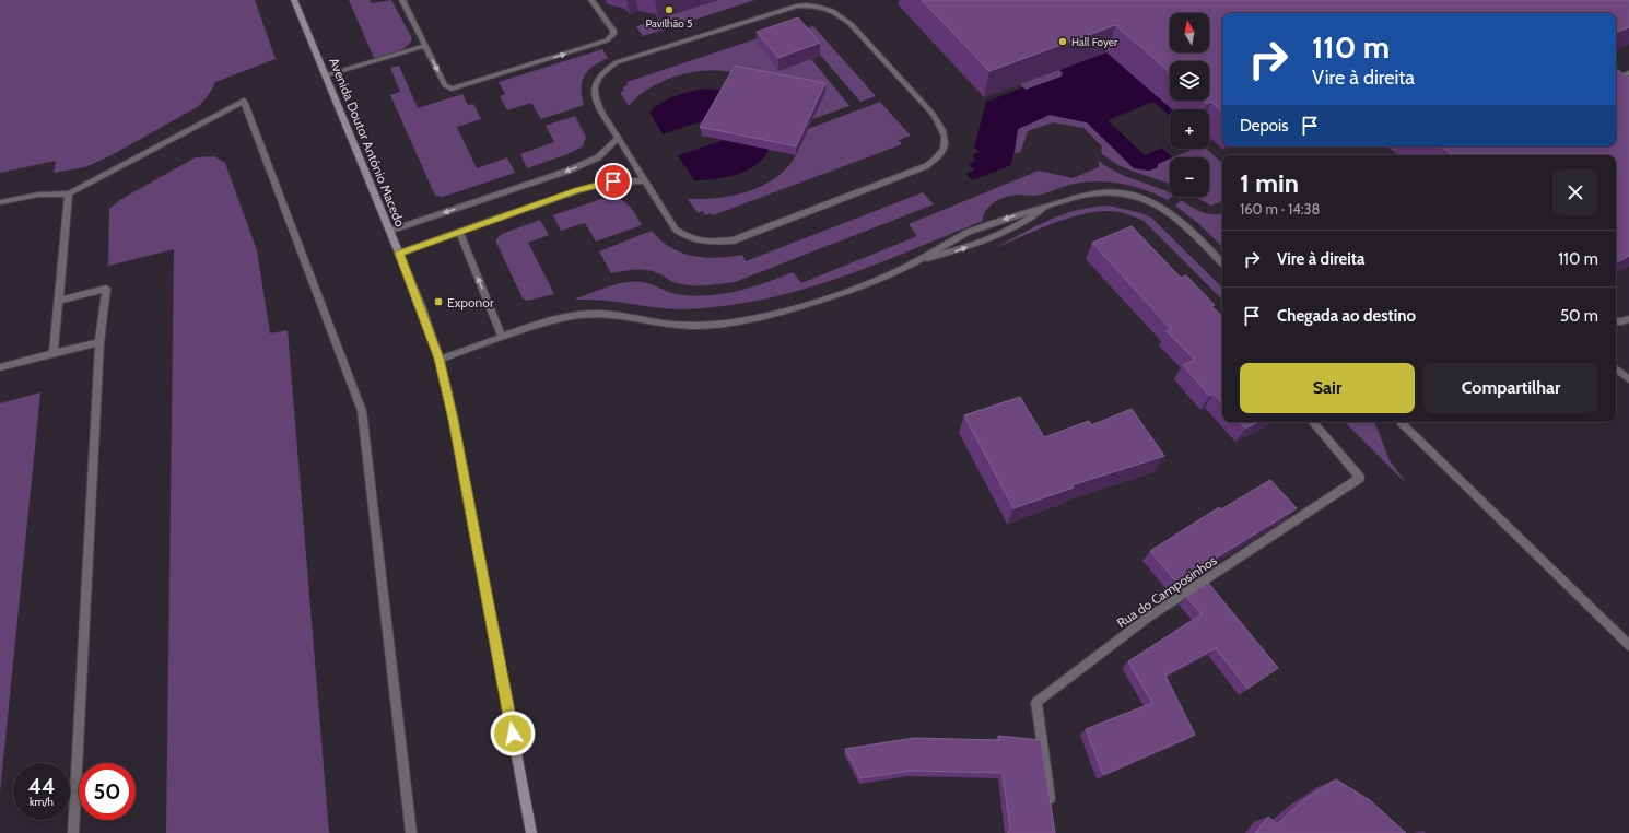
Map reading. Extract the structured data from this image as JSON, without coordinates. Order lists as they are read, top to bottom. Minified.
{"streets":{"main road":["Avenida Doutor António Macedo"],"street":["Rua do Camposinhos"]},"places":{"other":["Pavilhão 5","Hall Foyer"],"transit":["Exponor"]},"north":"top","page":{"map_buttons":["+","−"],"turn":["110 m","Vire à direita"],"then":"Depois","heading":["1 min","160 m · 14:38"],"list":[{"name":"Vire à direita","value":"110 m"},{"name":"Chegada ao destino","value":"50 m"}],"buttons":["Sair","Compartilhar"],"speed":"44 km/h","limit":"50"}}
